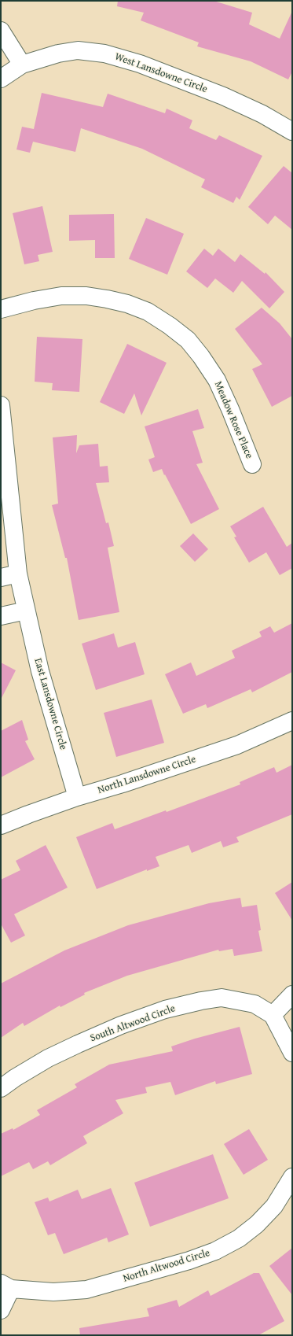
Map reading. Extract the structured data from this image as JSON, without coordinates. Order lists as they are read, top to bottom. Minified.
{"streets":{"street":["West Lansdowne Circle","Meadow Rose Place","East Lansdowne Circle","North Lansdowne Circle","South Altwood Circle","North Altwood Circle"]},"crossings":[["East Lansdowne Circle","North Lansdowne Circle"]]}
